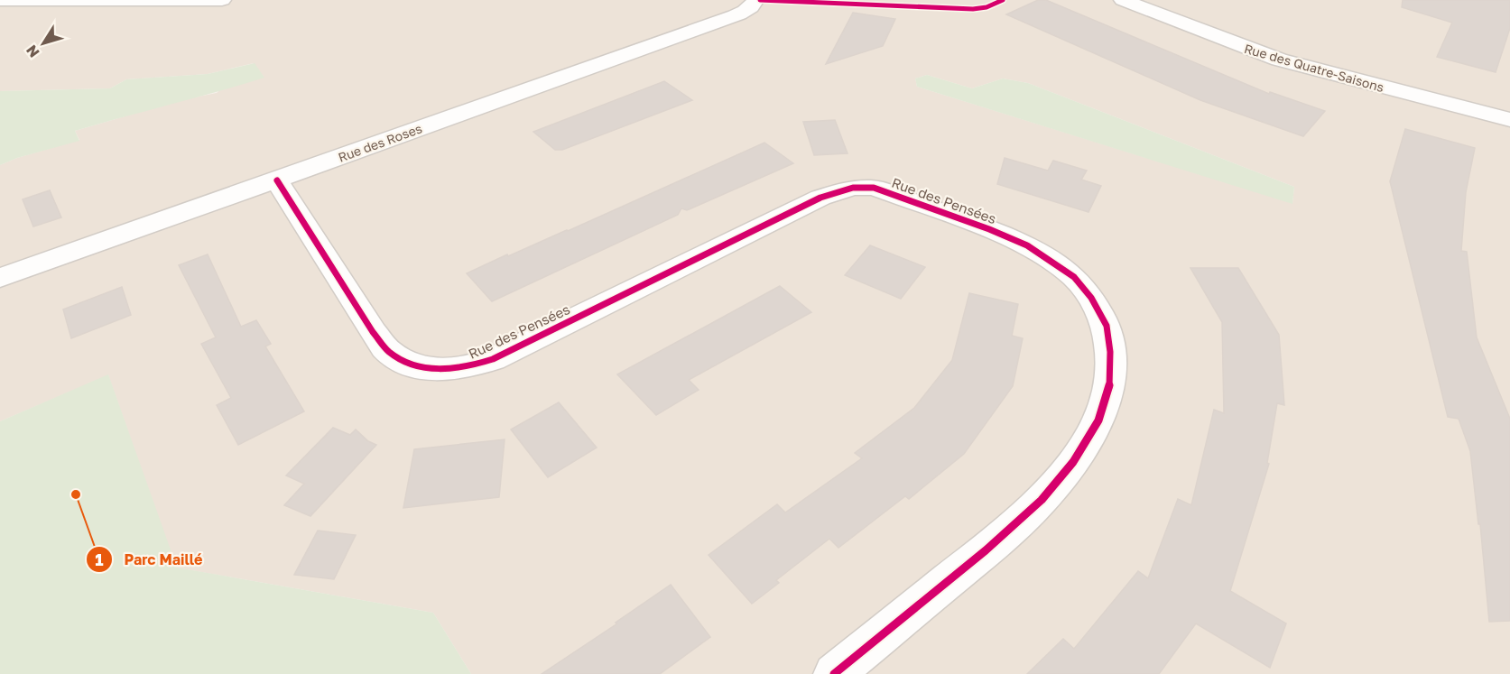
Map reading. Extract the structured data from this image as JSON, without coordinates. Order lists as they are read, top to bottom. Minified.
{"streets":{"street":["Rue des Quatre-Saisons","Rue des Roses","Rue des Pensées"]},"crossings":[["Rue des Roses","Rue des Pensées"]],"places":["Parc Maillé"],"north":"bottom left"}
